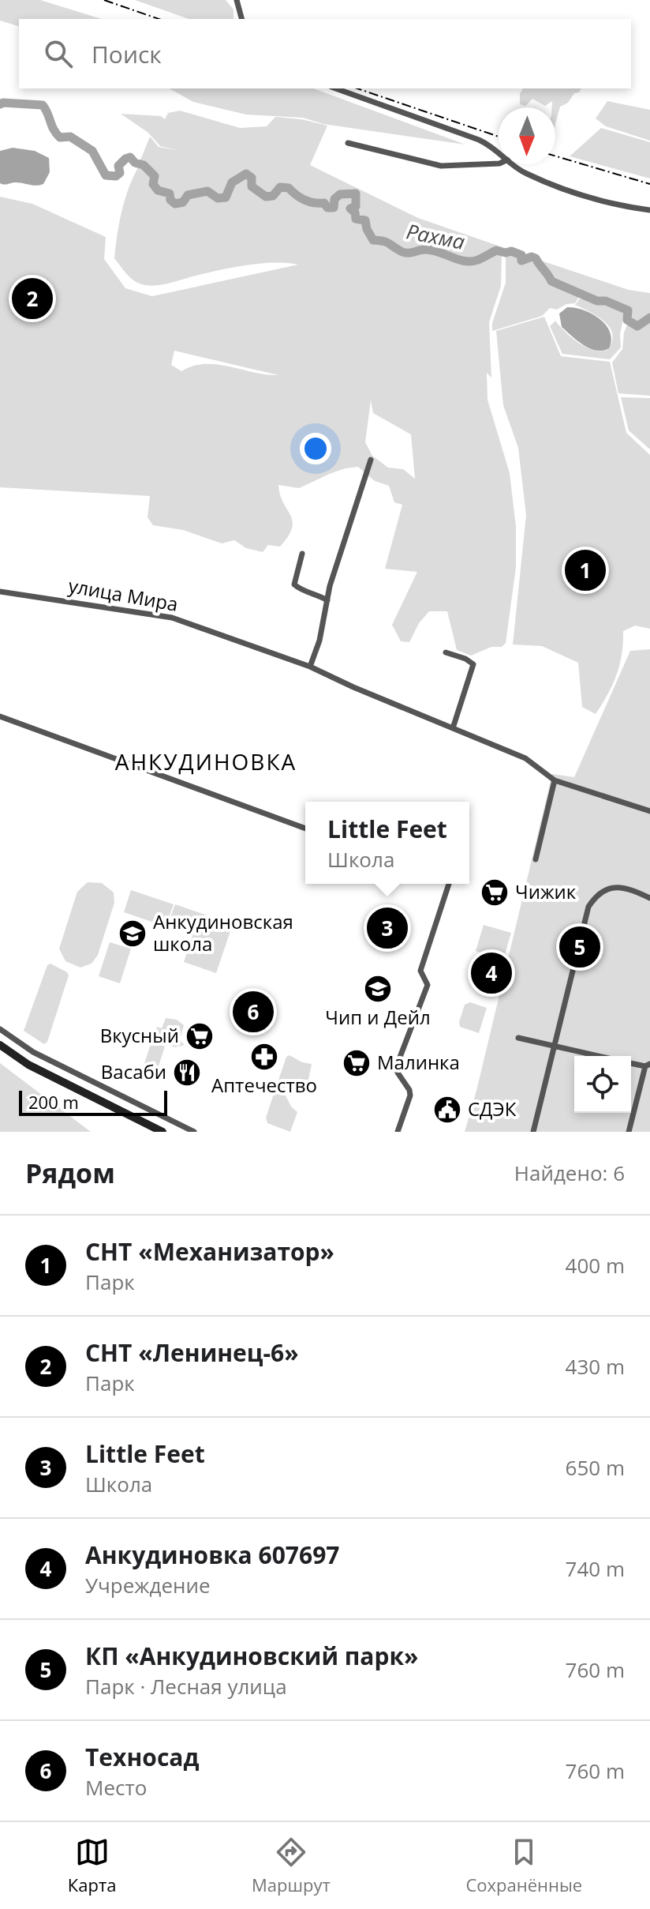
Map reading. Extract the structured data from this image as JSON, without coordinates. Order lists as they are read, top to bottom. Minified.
{"streets":{"street":["улица Мира"]},"districts":["АНКУДИНОВКА"],"water":["Рахма"],"places":{"supermarket":["Чижик","Вкусный","Малинка"],"school or university":["Анкудиновская школа","Чип и Дейл"],"pharmacy":["Аптечество"],"restaurant":["Васаби"],"public building":["СДЭК"]},"scale_bar":"200 m","north":"bottom","page":{"search":"Поиск","pins":["2","1","3","5","4","6"],"popup":["Little Feet","Школа"],"scale":"200 m","heading":["Рядом","Найдено: 6"],"list":[{"mark":"1","name":"СНТ «Механизатор»","note":"Парк","value":"400 m"},{"mark":"2","name":"СНТ «Ленинец-6»","note":"Парк","value":"430 m"},{"mark":"3","name":"Little Feet","note":"Школа","value":"650 m"},{"mark":"4","name":"Анкудиновка 607697","note":"Учреждение","value":"740 m"},{"mark":"5","name":"КП «Анкудиновский парк»","note":"Парк · Лесная улица","value":"760 m"},{"mark":"6","name":"Техносад","note":"Место","value":"760 m"}],"nav":["Карта","Маршрут","Сохранённые"]}}
